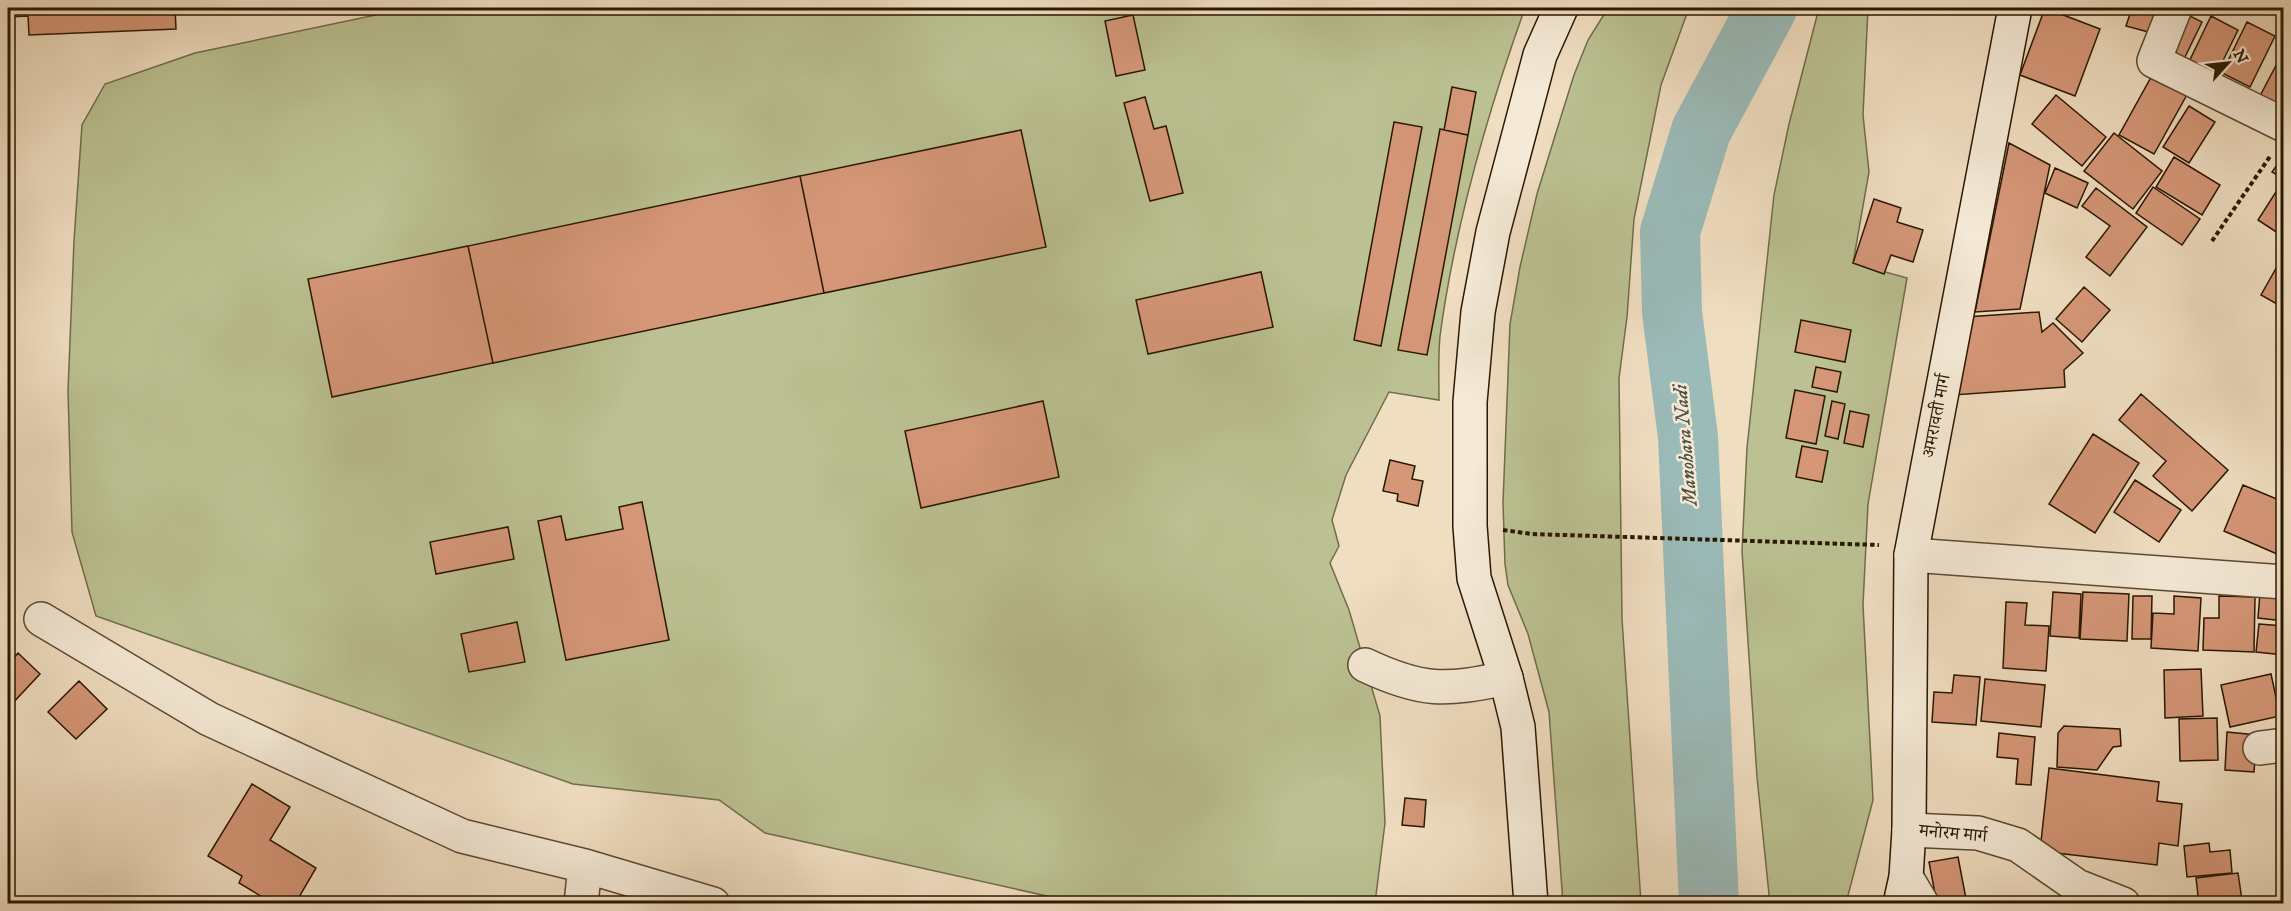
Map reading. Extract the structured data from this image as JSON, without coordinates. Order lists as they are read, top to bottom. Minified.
{"streets":{"main road":["अमरावती मार्ग","मनोरम मार्ग"]},"crossings":[["अमरावती मार्ग","मनोरम मार्ग"]],"water":["Manohara Nadi"],"north":"top right"}
